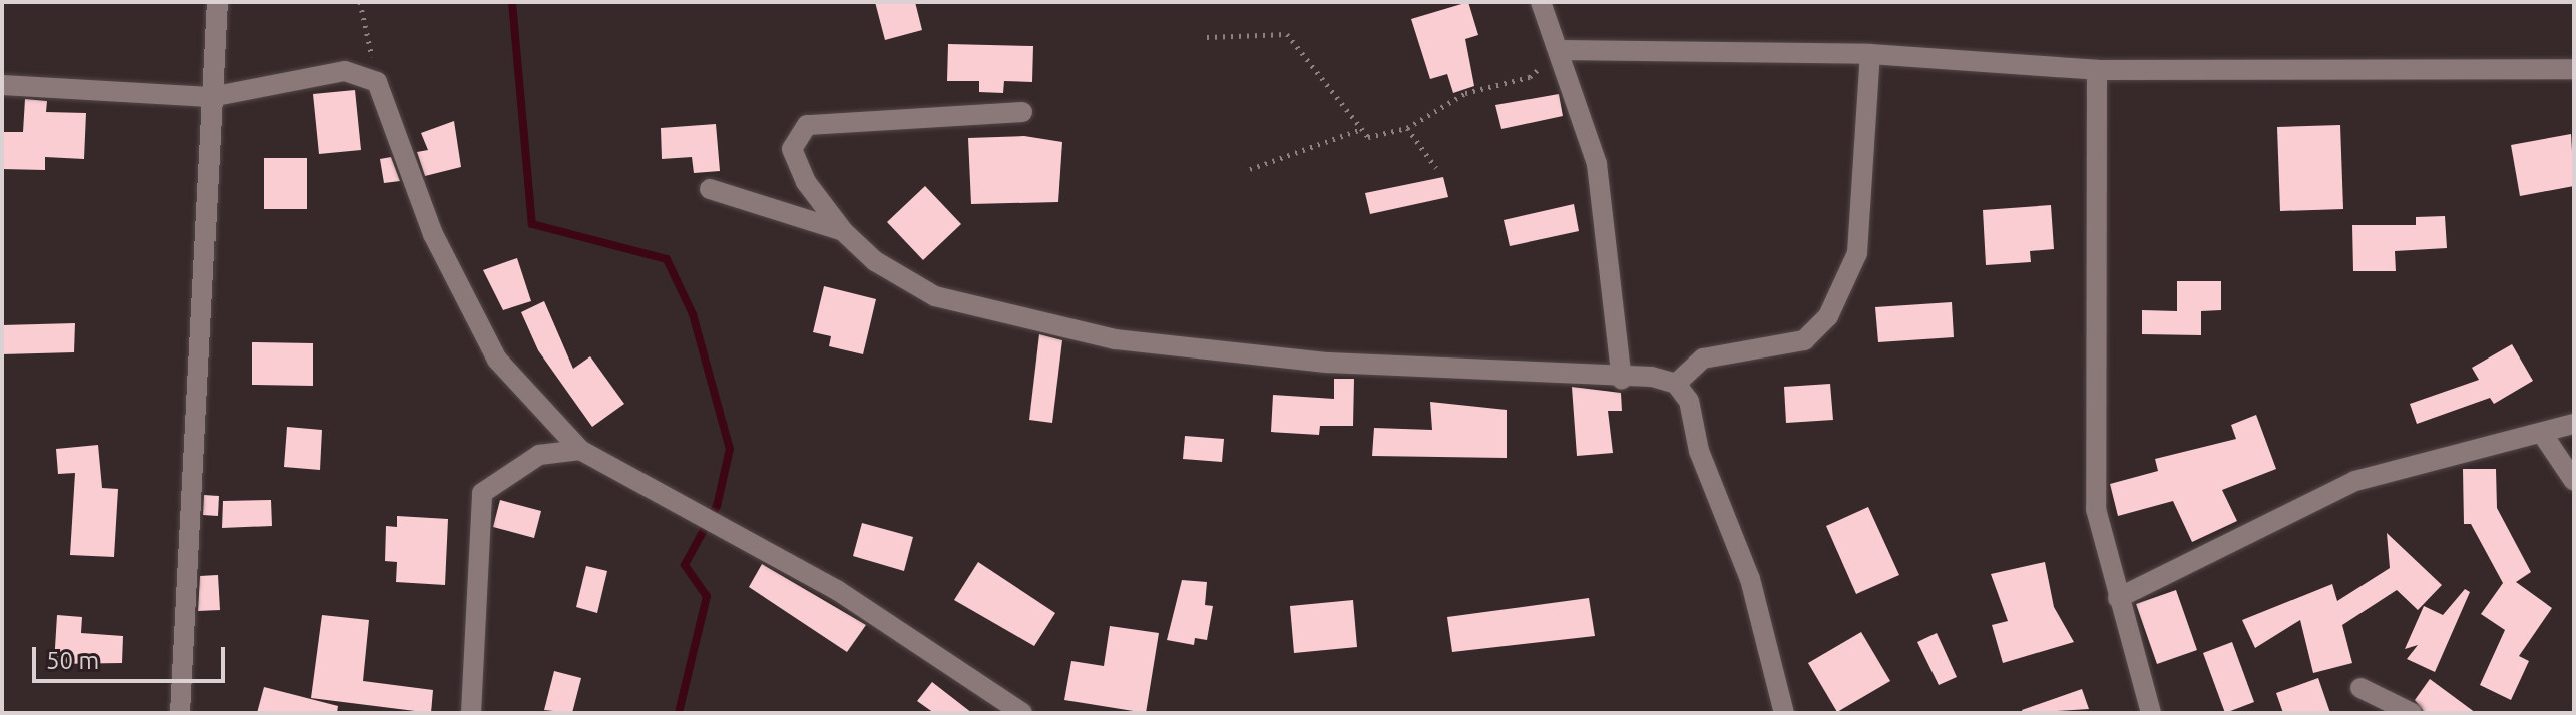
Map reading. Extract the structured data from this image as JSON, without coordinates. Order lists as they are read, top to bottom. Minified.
{"scale_bar":"50 m"}
